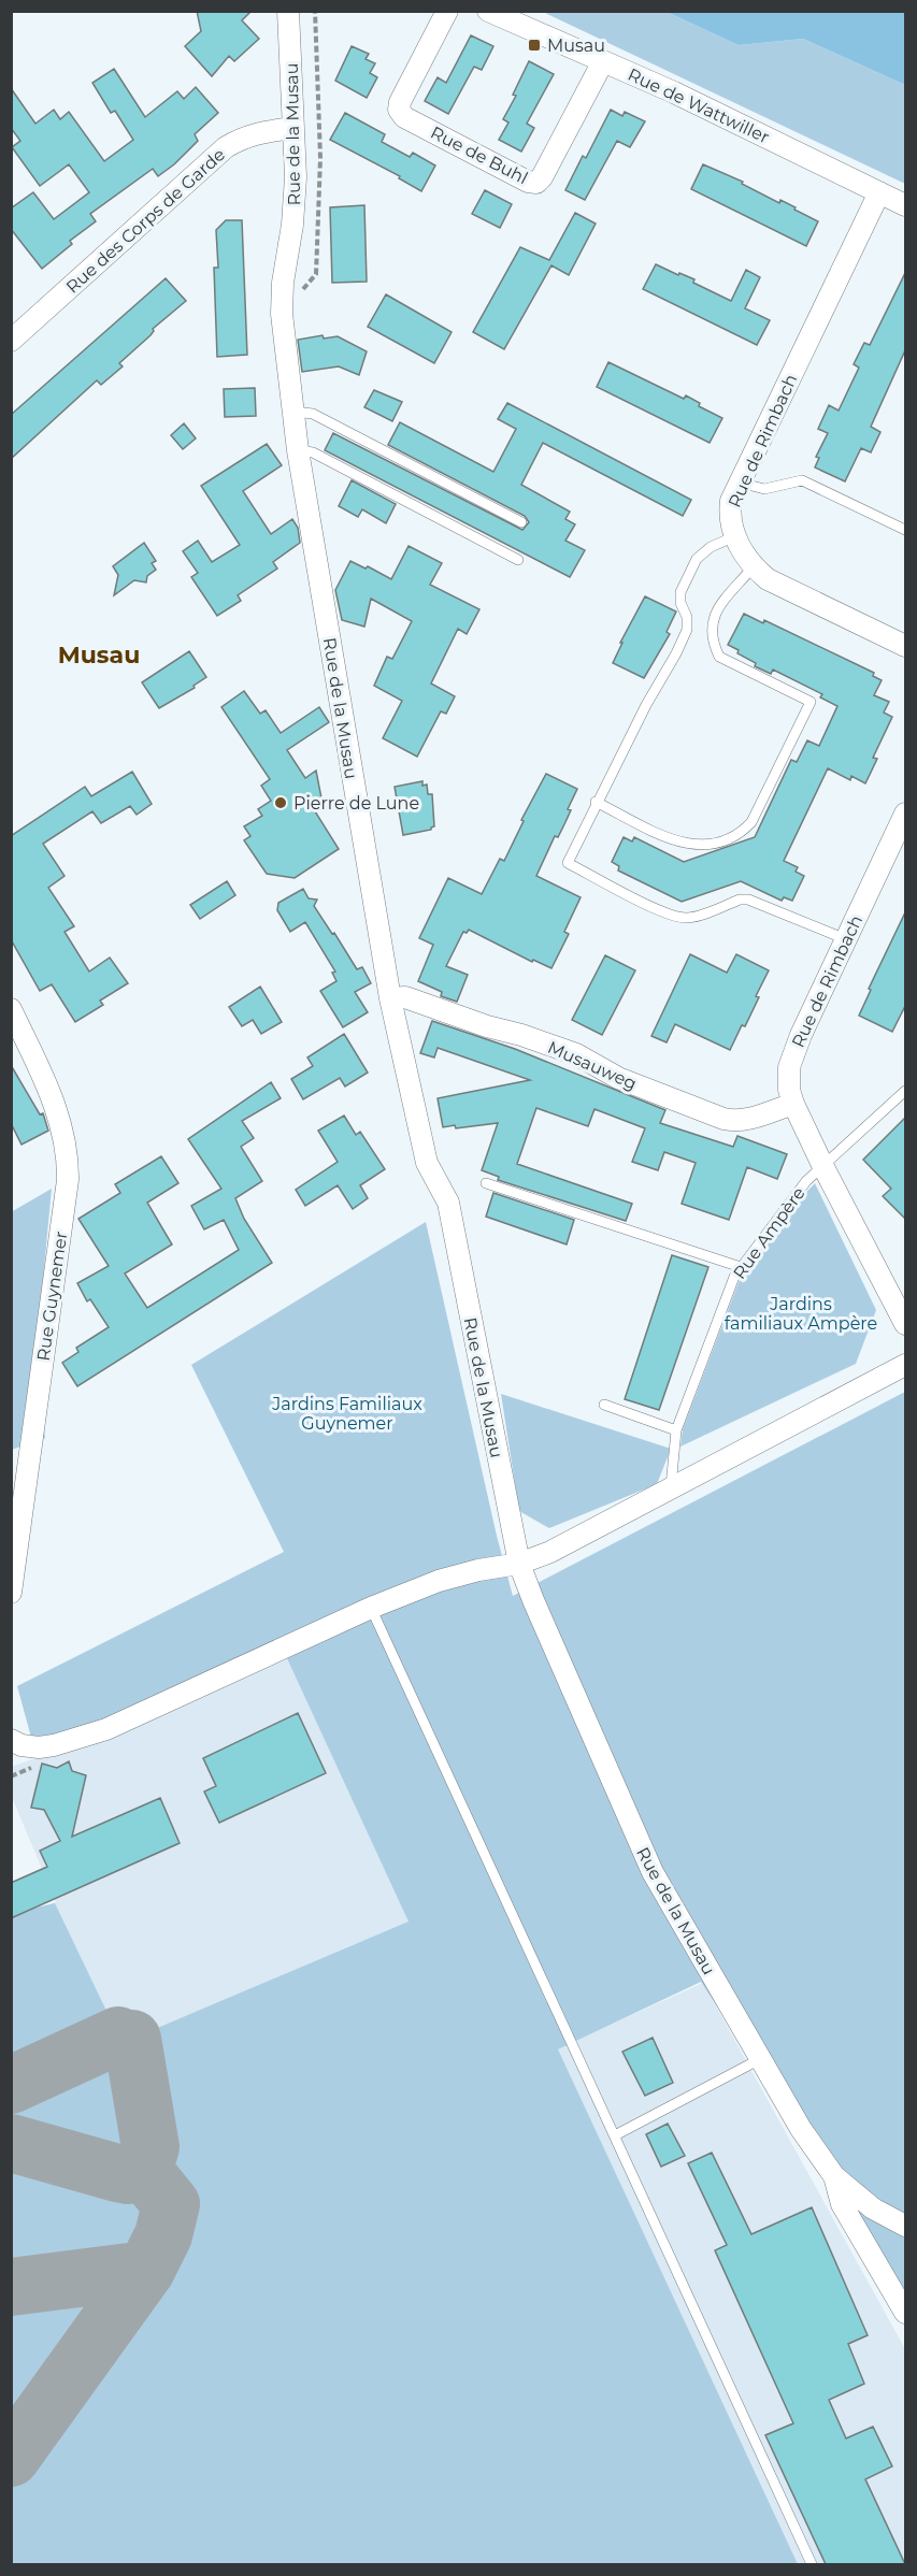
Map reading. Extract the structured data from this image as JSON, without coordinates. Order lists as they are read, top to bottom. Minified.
{"streets":{"street":["Rue de Wattwiller","Rue de la Musau","Rue de Buhl","Rue des Corps de Garde","Rue de Rimbach","Musauweg","Rue Guynemer"],"lane":["Rue Ampère"]},"crossings":[["Rue de Wattwiller","Rue de Buhl"],["Rue de Wattwiller","Rue de Rimbach"],["Rue de la Musau","Rue des Corps de Garde"],["Rue de la Musau","Musauweg"],["Rue de Rimbach","Musauweg"],["Rue de Rimbach","Rue Ampère"]],"districts":["Musau"],"parks":["Jardins familiaux Ampère","Jardins Familiaux Guynemer"],"places":{"transit":["Musau"],"other":["Pierre de Lune"]}}
